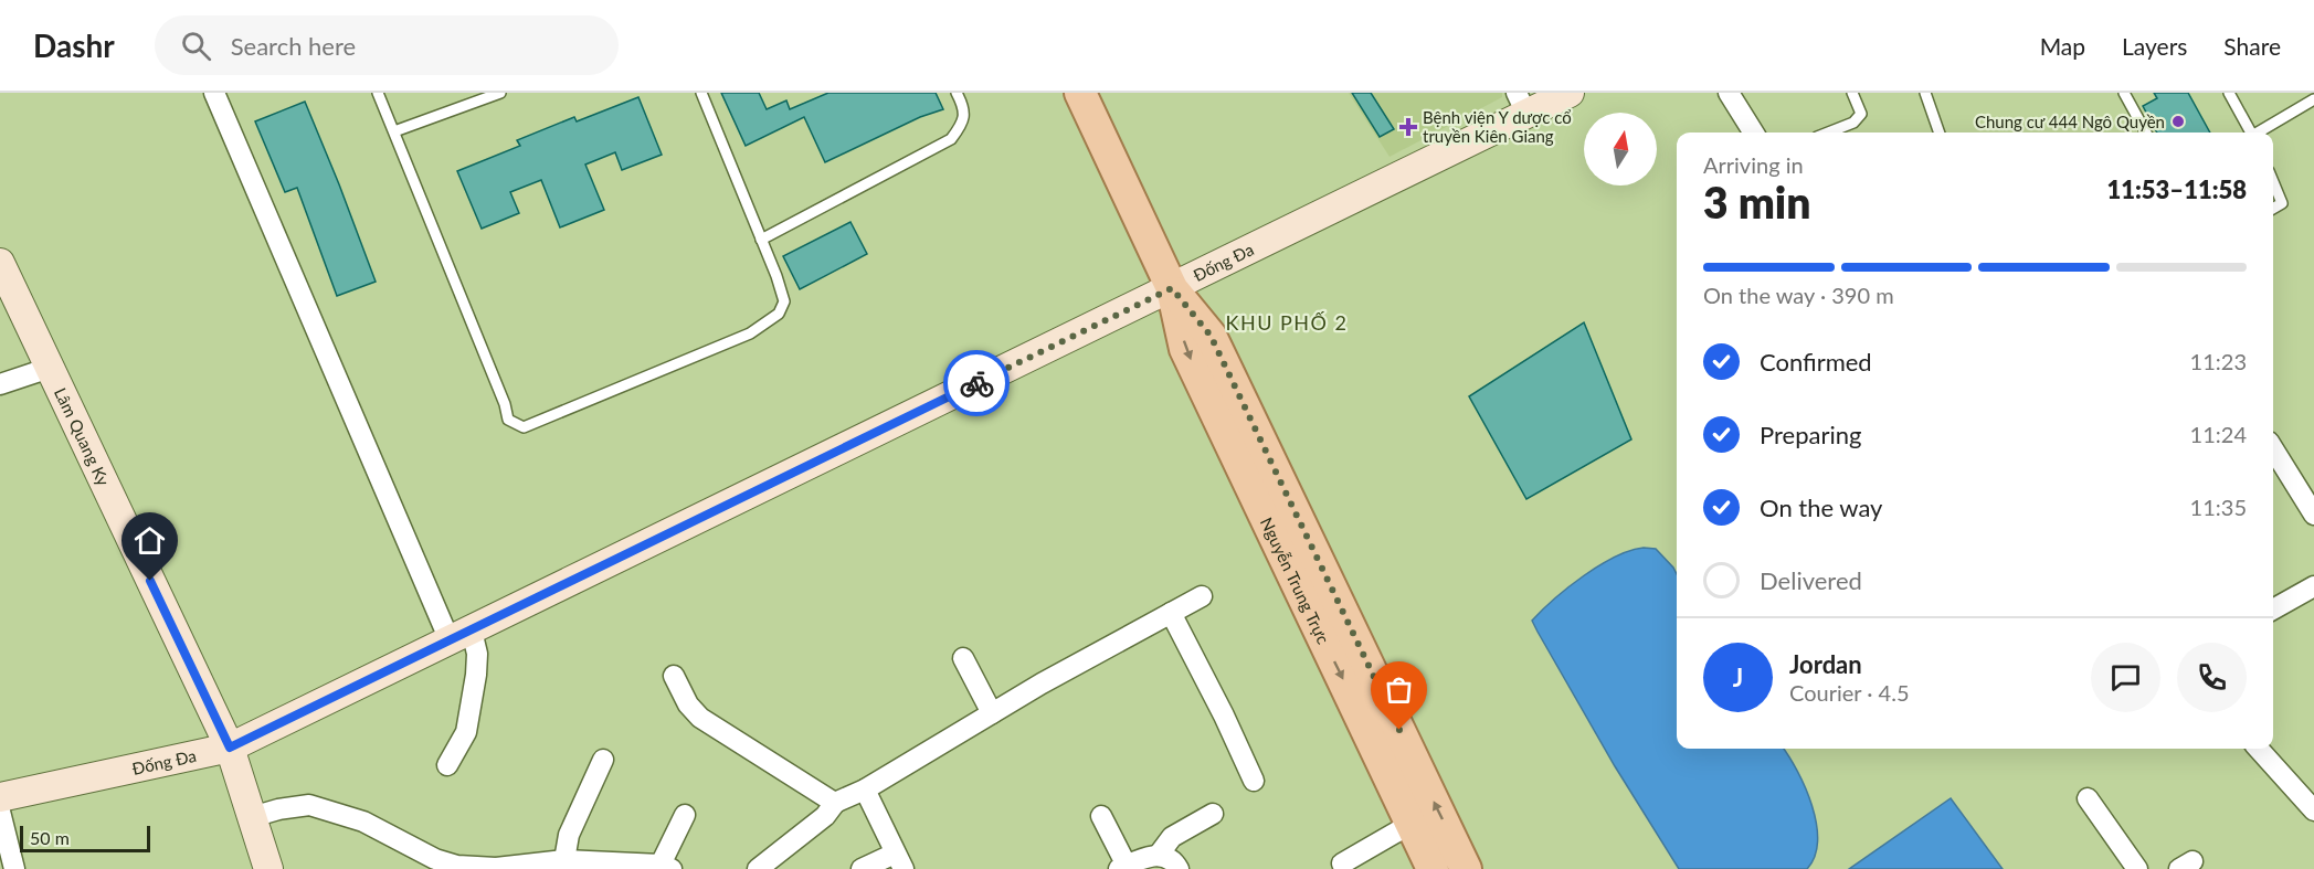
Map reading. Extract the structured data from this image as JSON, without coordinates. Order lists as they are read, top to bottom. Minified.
{"streets":{"main road":["Nguyễn Trung Trực"],"street":["Đống Đa","Lâm Quang Ky"]},"crossings":[["Đống Đa","Lâm Quang Ky"],["Đống Đa","Nguyễn Trung Trực"]],"districts":["KHU PHỐ 2"],"places":{"other":["Chung cư 444 Ngô Quyền"],"health":["Bệnh viện Y dược cổ truyền Kiên Giang"]},"scale_bar":"50 m","north":"top","page":{"header":"Dashr","search":"Search here","nav":["Map","Layers","Share"],"heading":["3 min","Arriving in","11:53–11:58"],"panel":["Jordan","Courier · 4.5"],"bar":"On the way · 390 m","list":[["Confirmed","11:23"],["Preparing","11:24"],["On the way","11:35"],"Delivered"],"round":"J","scale":"50 m"}}
